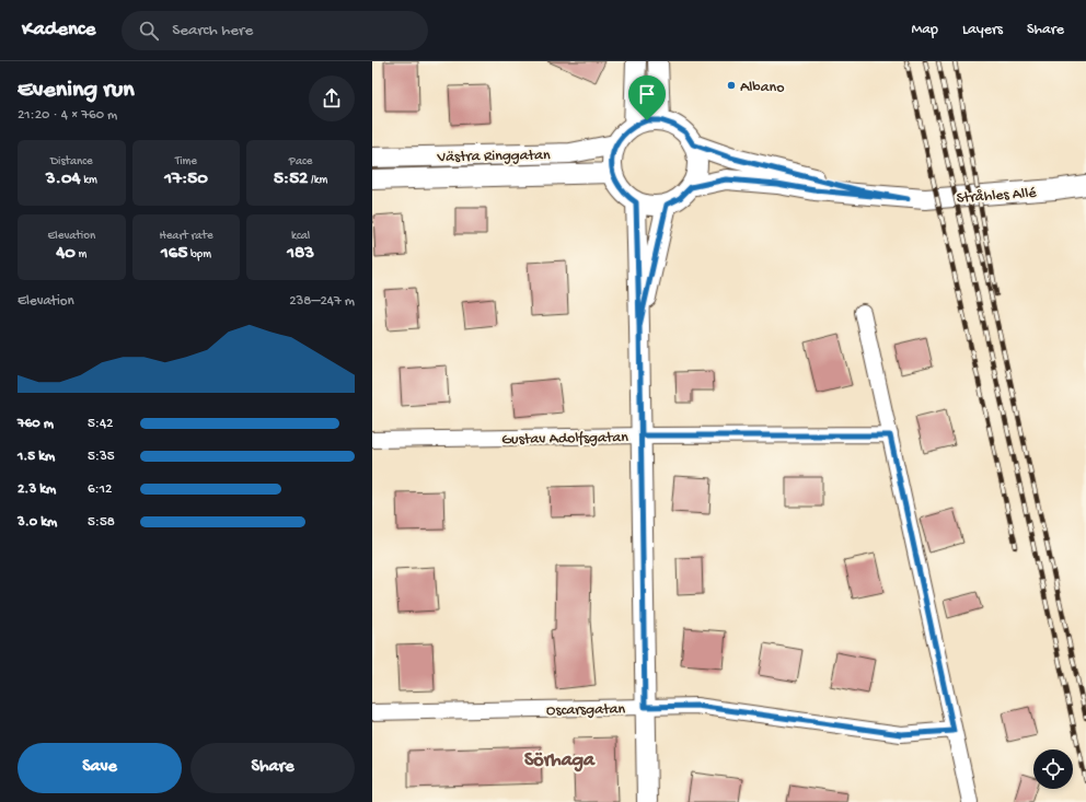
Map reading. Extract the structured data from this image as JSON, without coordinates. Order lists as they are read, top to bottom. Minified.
{"streets":{"street":["Västra Ringgatan","Stråhles Allé","Gustav Adolfsgatan","Oscarsgatan"]},"crossings":[["Västra Ringgatan","Stråhles Allé"]],"districts":["Sörhaga"],"places":["Albano"],"page":{"header":"Kadence","search":"Search here","nav":["Map","Layers","Share"],"heading":["Evening run","21:20 · 4 × 760 m"],"stats":[["Distance","3.04 km"],["Time","17:50"],["Pace","5:52 /km"],["Elevation","40 m"],["Heart rate","165 bpm"],["kcal","183"]],"chart":["Elevation","238–247 m"],"list":[{"name":"760 m","note":"5:42"},{"name":"1.5 km","note":"5:35"},{"name":"2.3 km","note":"6:12"},{"name":"3.0 km","note":"5:58"}],"buttons":["Save","Share"]}}
